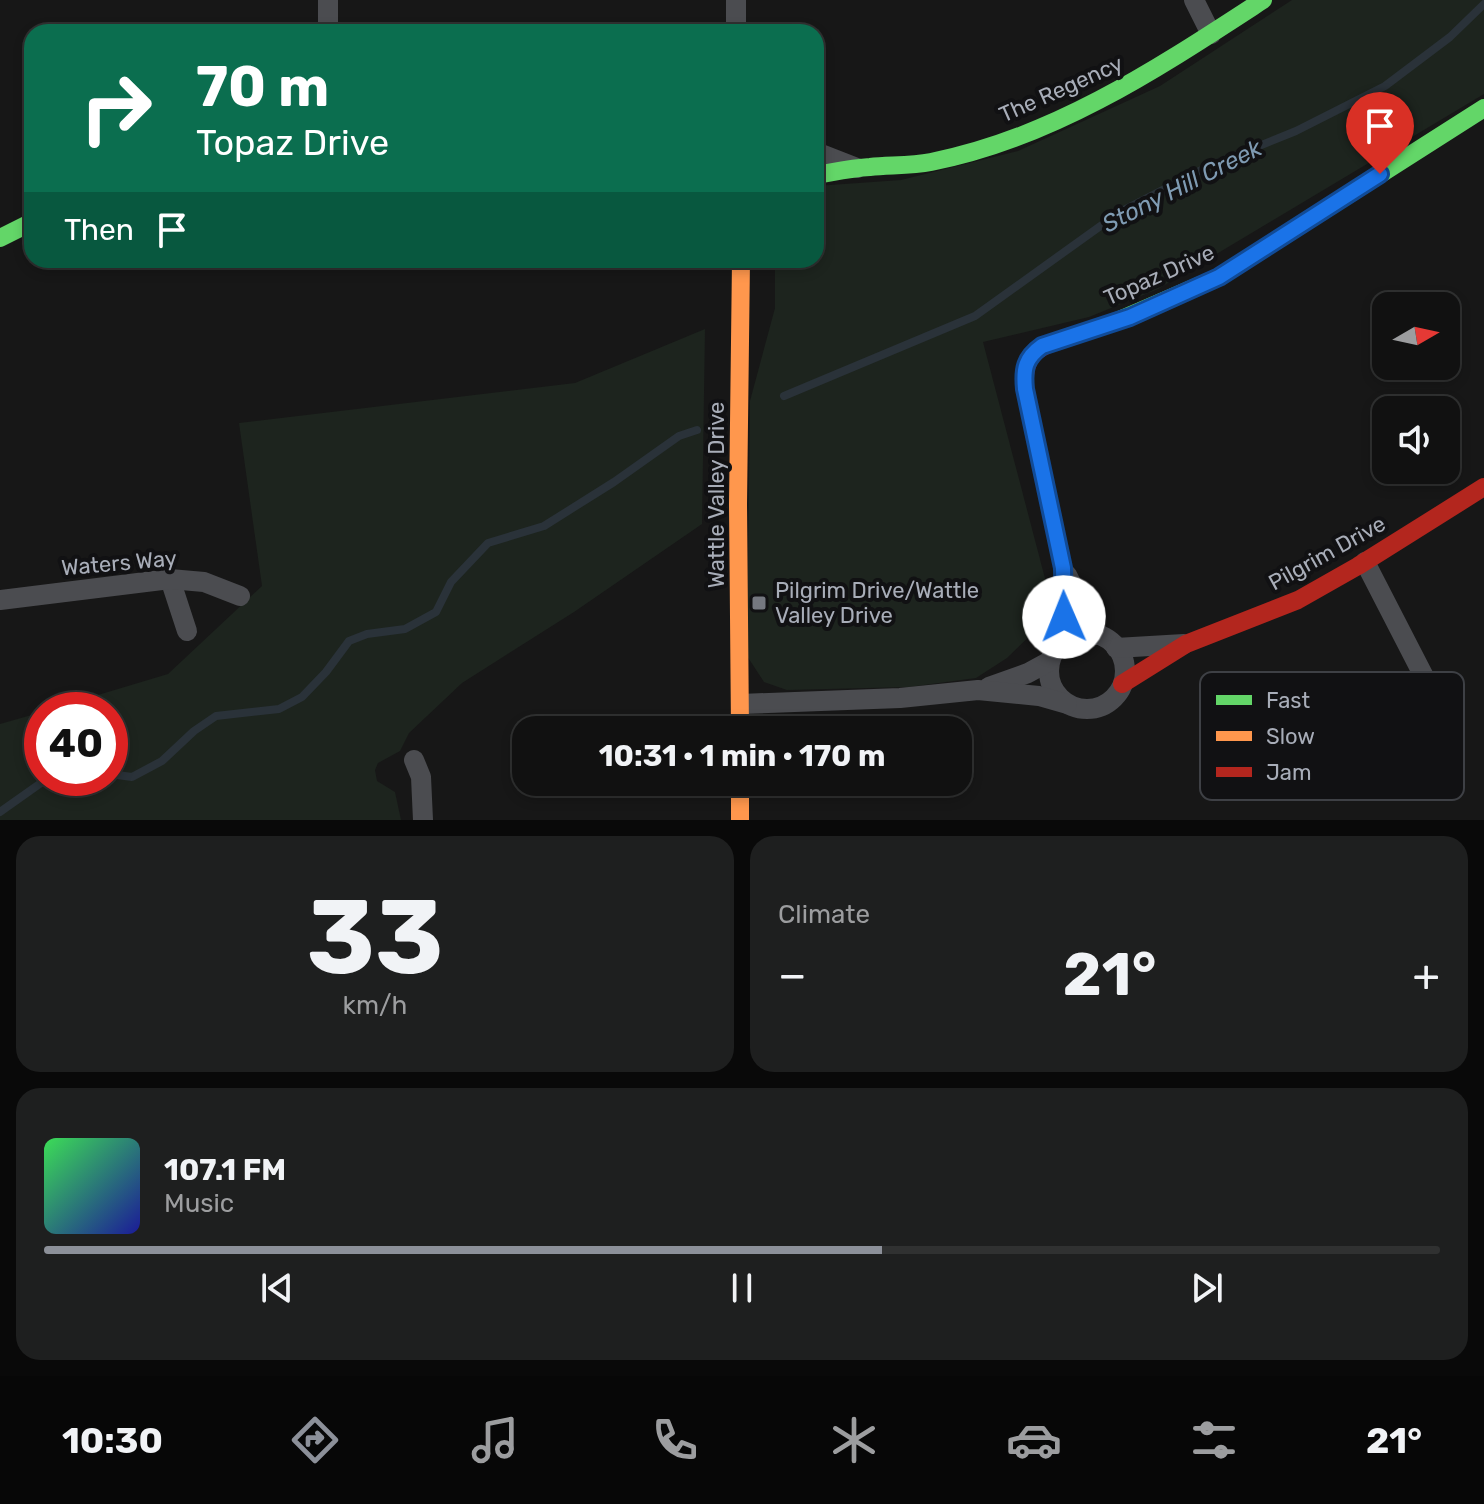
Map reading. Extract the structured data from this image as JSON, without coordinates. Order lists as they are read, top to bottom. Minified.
{"streets":{"street":["The Regency","Topaz Drive","Wattle Valley Drive","Pilgrim Drive","Waters Way"]},"crossings":[["Topaz Drive","Pilgrim Drive"]],"water":["Stony Hill Creek"],"places":{"transit":["Pilgrim Drive/Wattle Valley Drive"]},"legend":["Fast","Slow","Jam"],"north":"right","page":{"turn":["70 m","Topaz Drive"],"then":"Then","limit":"40","trip":"10:31 · 1 min · 170 m","tile":[["33","km/h"],"Climate"],"heat":["−","21°","+"],"song":["107.1 FM","Music"],"tabs":["10:30","21°"]}}
